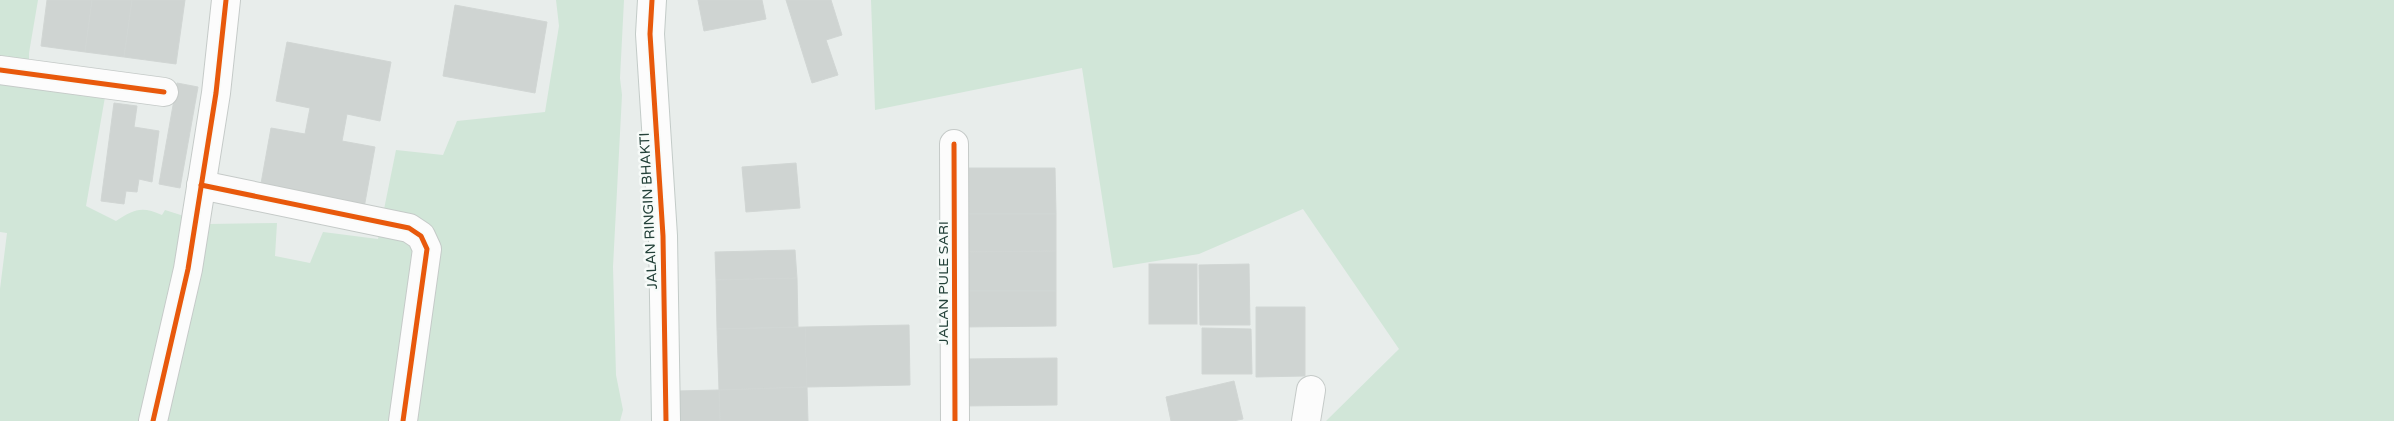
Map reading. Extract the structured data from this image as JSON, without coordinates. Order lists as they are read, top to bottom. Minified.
{"streets":{"street":["JALAN RINGIN BHAKTI","JALAN PULE SARI"]}}
